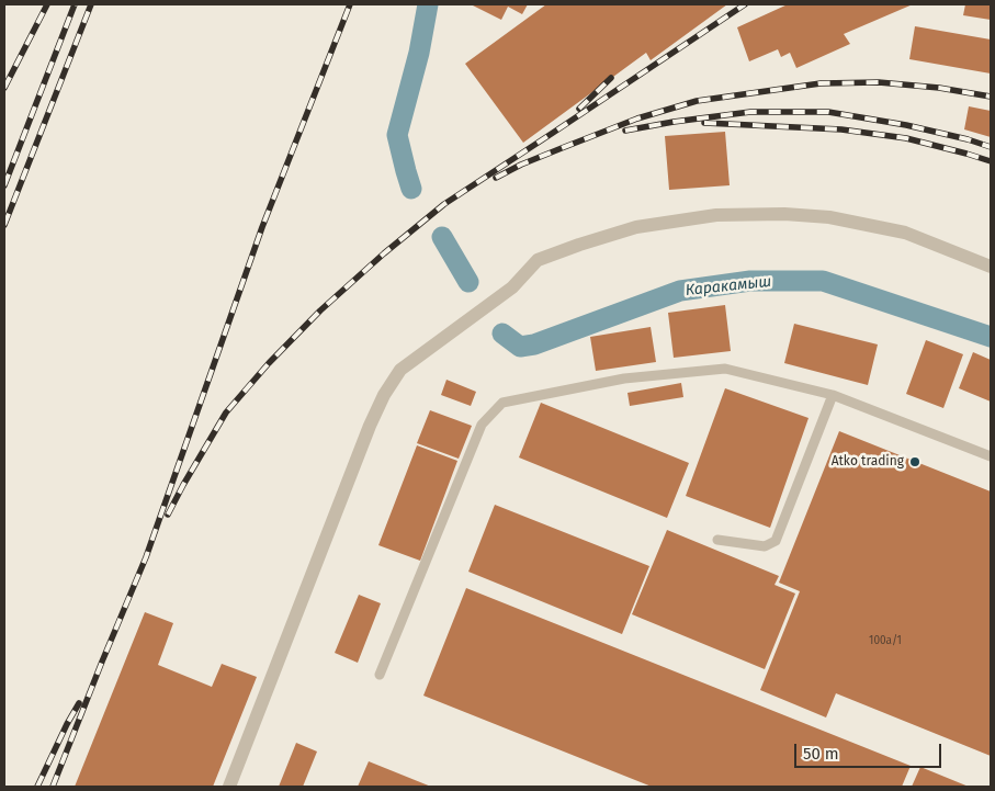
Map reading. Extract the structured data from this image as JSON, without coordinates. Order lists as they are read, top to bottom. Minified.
{"water":["Каракамыш"],"places":["Atko trading"],"house_numbers":["100a/1"],"scale_bar":"50 m"}
